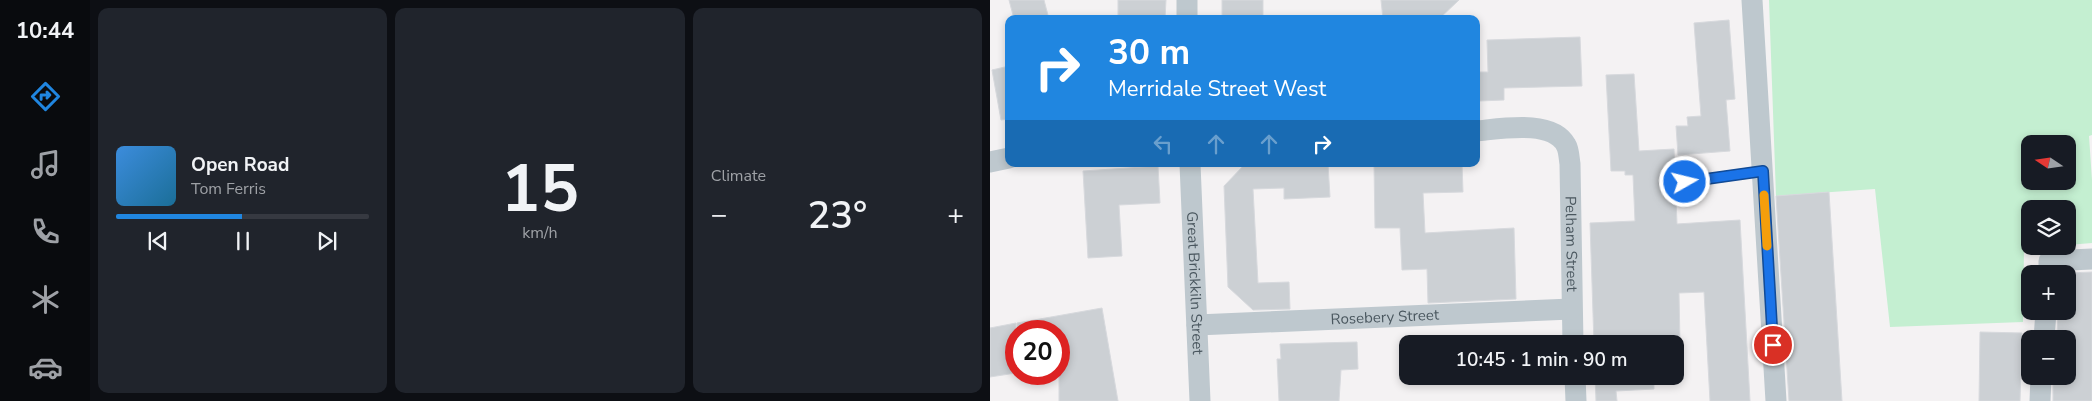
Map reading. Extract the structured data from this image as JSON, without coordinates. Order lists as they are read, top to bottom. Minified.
{"streets":{"street":["Pelham Street","Great Brickkiln Street","Rosebery Street"]},"crossings":[["Pelham Street","Rosebery Street"],["Great Brickkiln Street","Rosebery Street"]],"north":"left","page":{"tabs":"10:44","tile":[["15","km/h"],"Climate"],"turn":["30 m","Merridale Street West"],"map_buttons":["+","−"],"song":["Open Road","Tom Ferris"],"heat":["−","23°","+"],"limit":"20","trip":"10:45 · 1 min · 90 m"}}
